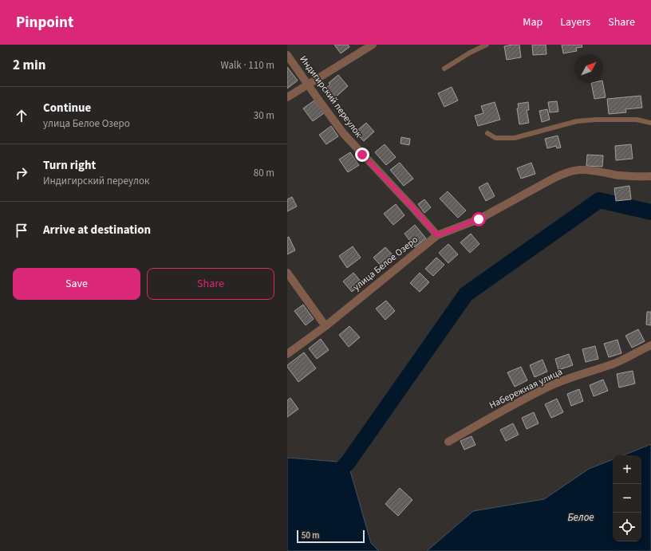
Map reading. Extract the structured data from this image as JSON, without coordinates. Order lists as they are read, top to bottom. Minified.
{"streets":{"street":["Индигирский переулок","улица Белое Озеро","Набережная улица"]},"crossings":[["Индигирский переулок","улица Белое Озеро"]],"water":["Белое"],"scale_bar":"50 m","north":"top right","page":{"header":"Pinpoint","nav":["Map","Layers","Share"],"heading":["2 min","Walk · 110 m"],"list":[["Continue","улица Белое Озеро","30 m"],["Turn right","Индигирский переулок","80 m"],"Arrive at destination"],"buttons":["Save","Share"],"map_buttons":["+","−"],"scale":"50 m"}}
